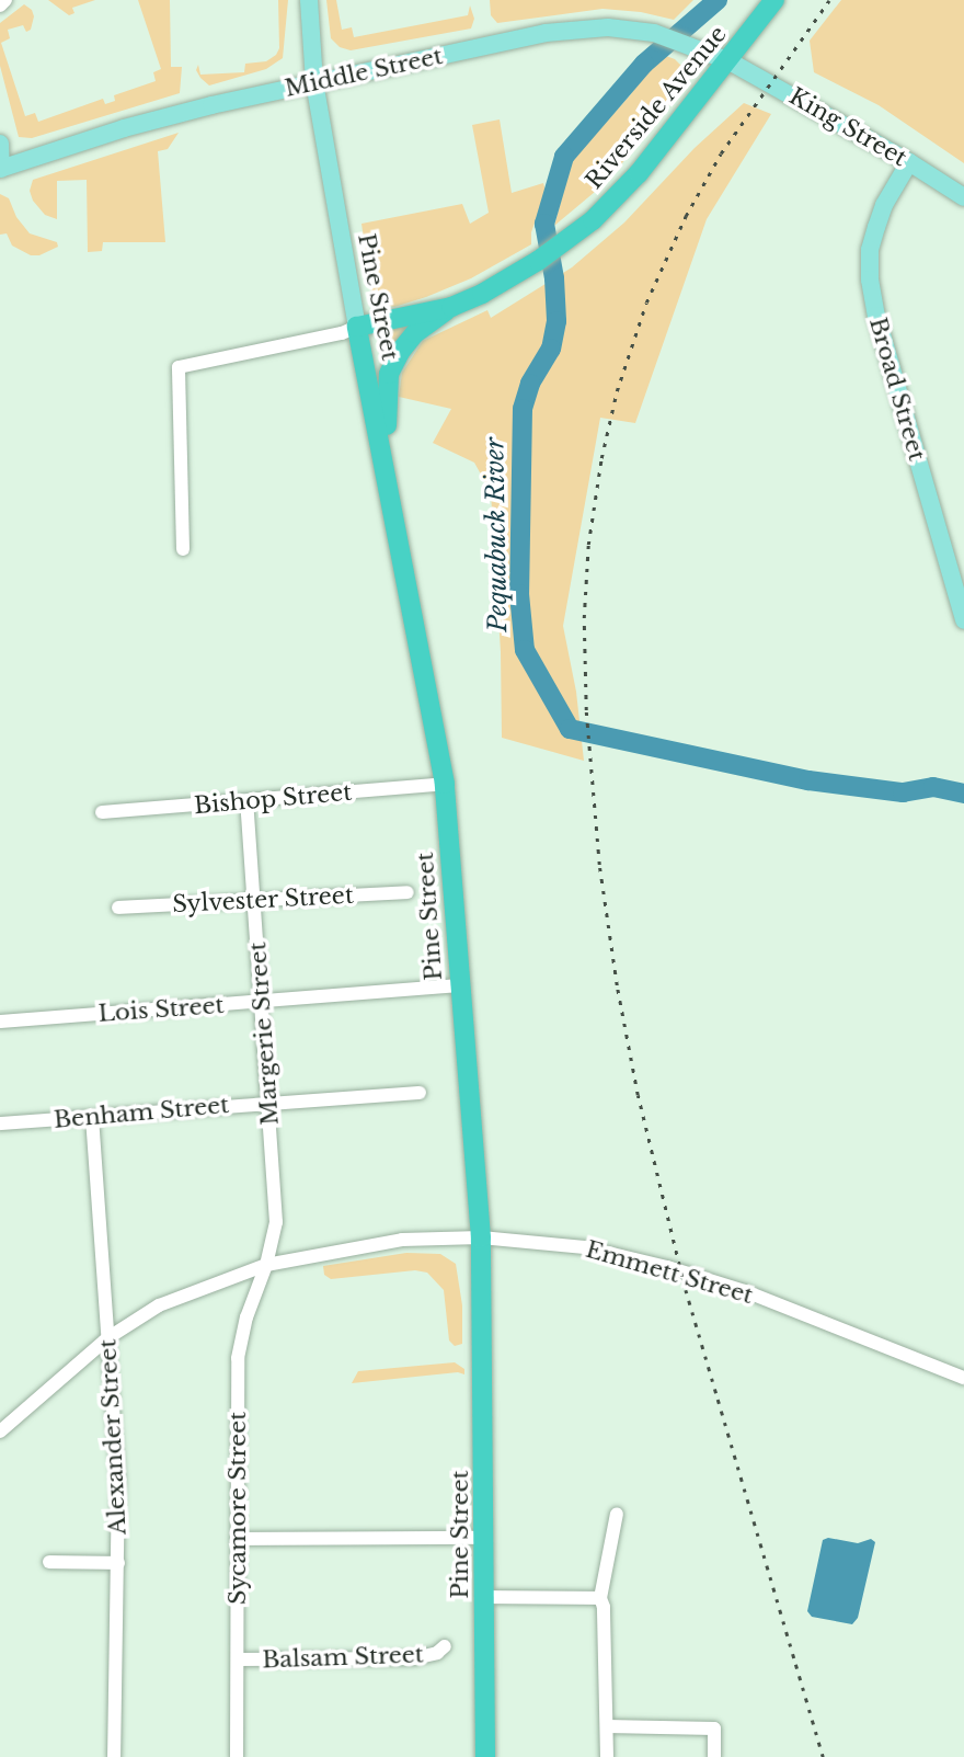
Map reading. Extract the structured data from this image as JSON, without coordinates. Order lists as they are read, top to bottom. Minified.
{"streets":{"highway":["Riverside Avenue","Pine Street"],"main road":["Middle Street","King Street","Broad Street"],"street":["Bishop Street","Sylvester Street","Lois Street","Margerie Street","Benham Street","Emmett Street","Alexander Street","Sycamore Street","Balsam Street"]},"crossings":[["Middle Street","Riverside Avenue"],["Middle Street","King Street"],["Middle Street","Pine Street"],["Riverside Avenue","King Street"],["Riverside Avenue","Pine Street"],["King Street","Broad Street"],["Pine Street","Bishop Street"],["Pine Street","Lois Street"],["Pine Street","Emmett Street"],["Bishop Street","Margerie Street"],["Sylvester Street","Margerie Street"],["Lois Street","Margerie Street"],["Margerie Street","Benham Street"],["Margerie Street","Emmett Street"],["Margerie Street","Sycamore Street"],["Benham Street","Alexander Street"],["Emmett Street","Alexander Street"],["Emmett Street","Sycamore Street"],["Sycamore Street","Balsam Street"]],"water":["Pequabuck River"]}
